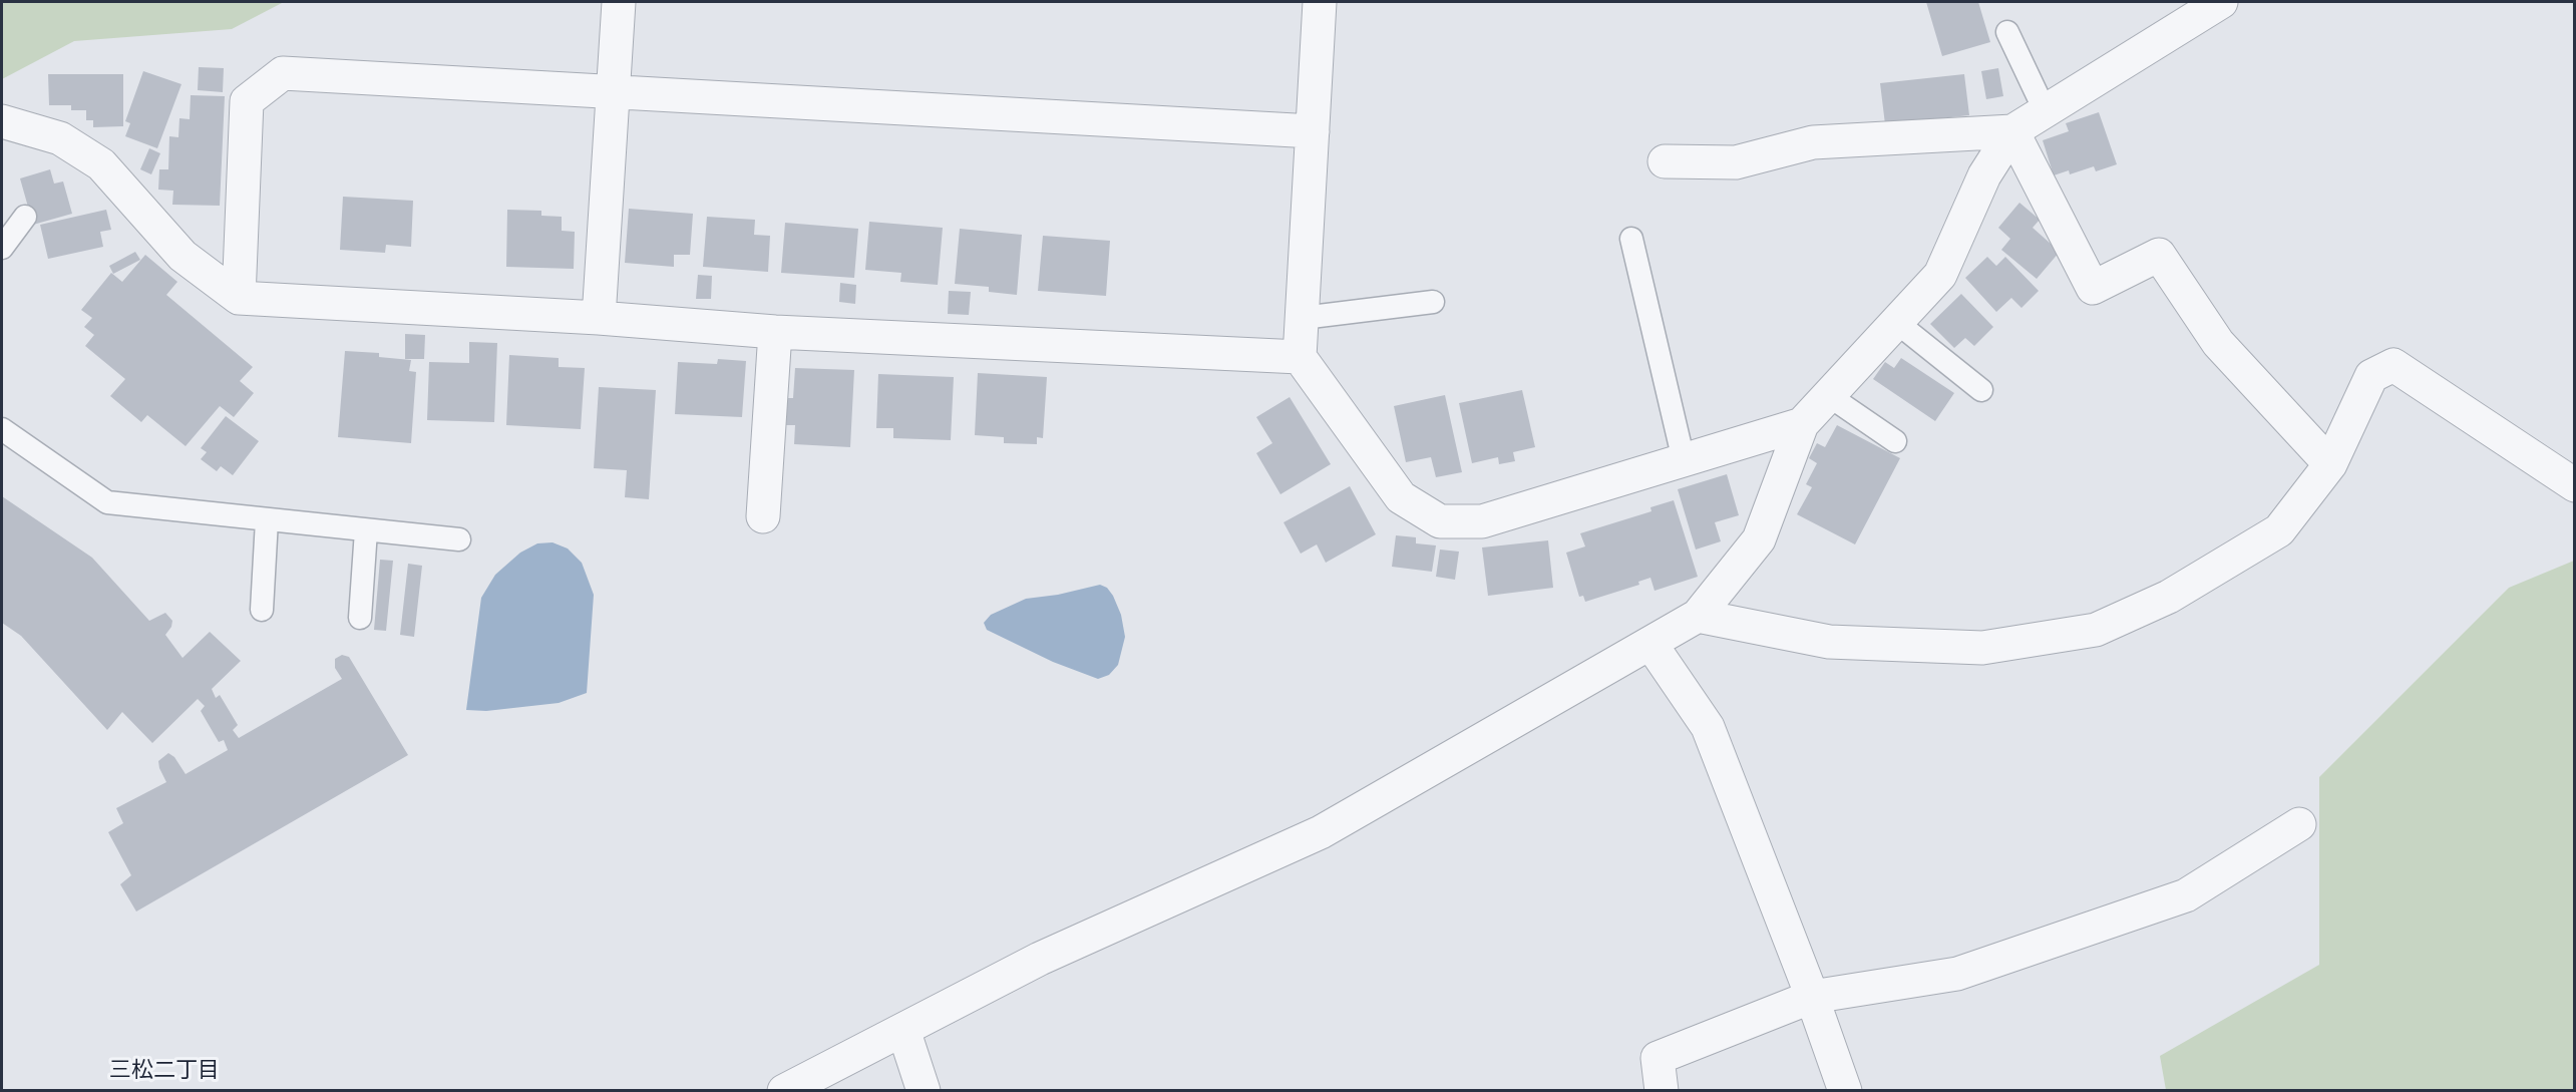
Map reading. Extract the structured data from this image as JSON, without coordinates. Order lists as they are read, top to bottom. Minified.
{"districts":["三松二丁目"]}
